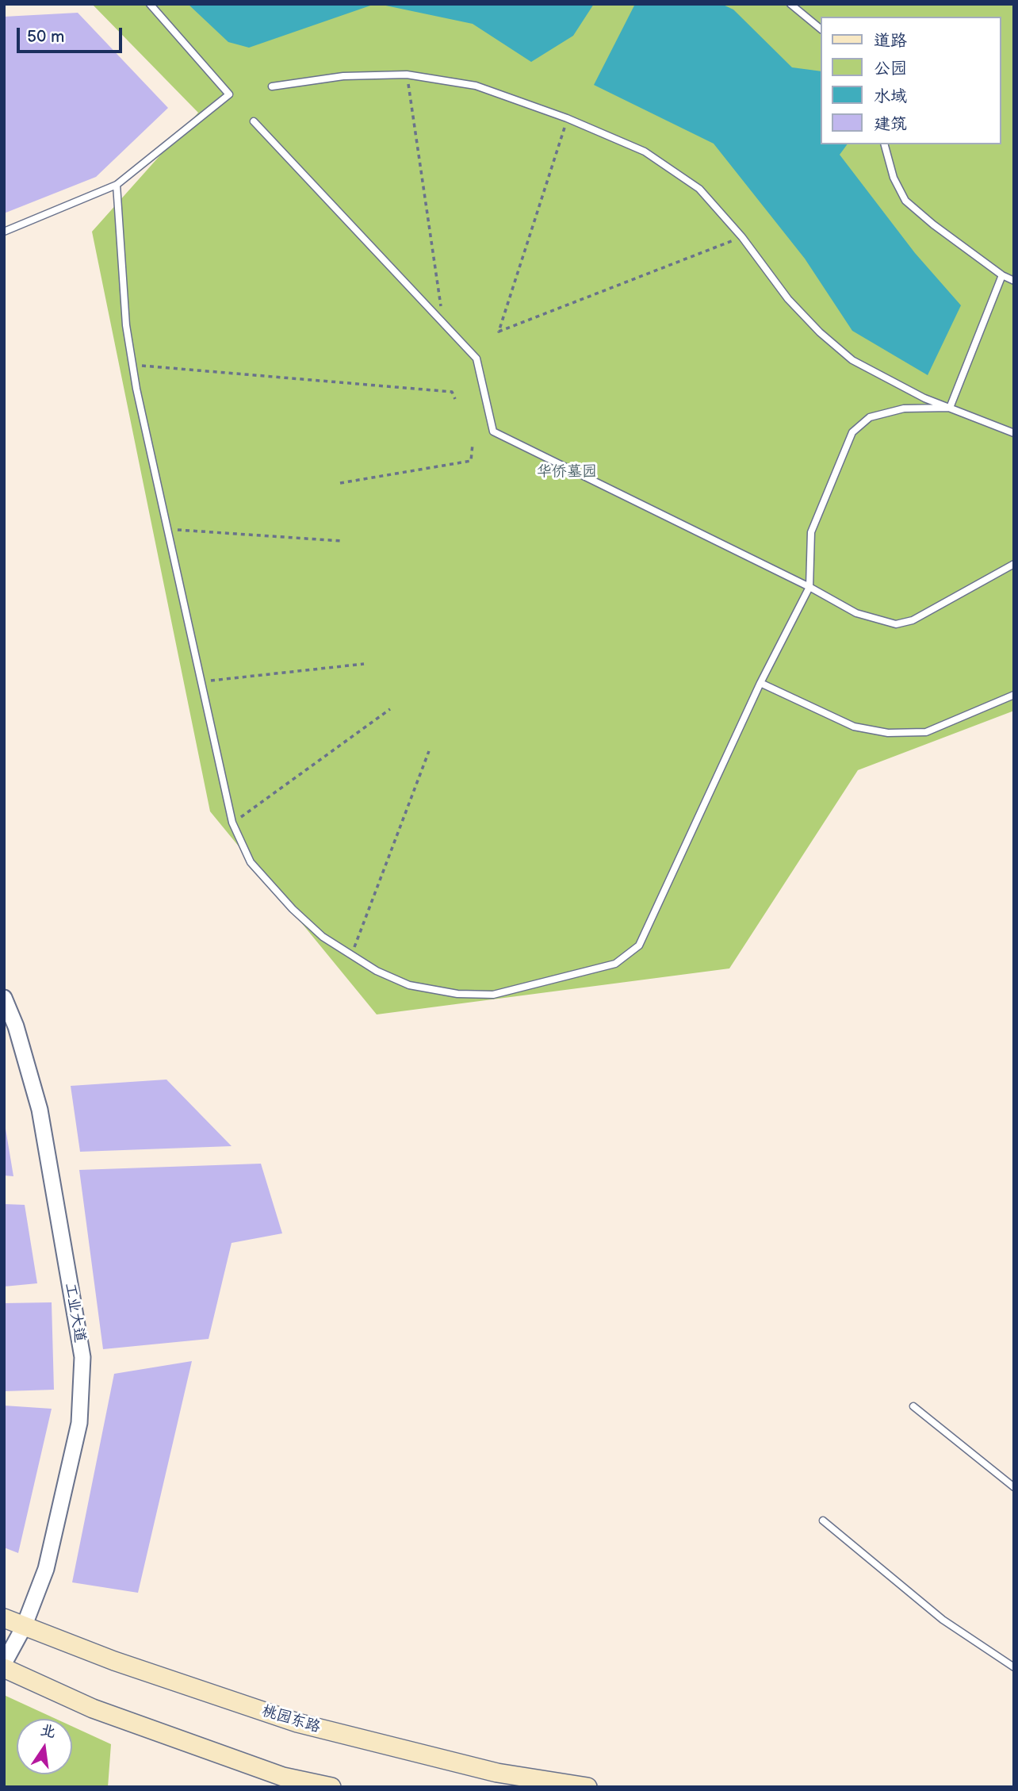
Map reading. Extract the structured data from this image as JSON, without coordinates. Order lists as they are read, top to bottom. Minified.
{"streets":{"main road":["桃园东路"],"street":["工业大道"]},"crossings":[["工业大道","桃园东路"]],"parks":["华侨墓园"],"legend":["道路","公园","水域","建筑"],"scale_bar":"50 m","north":"top"}
